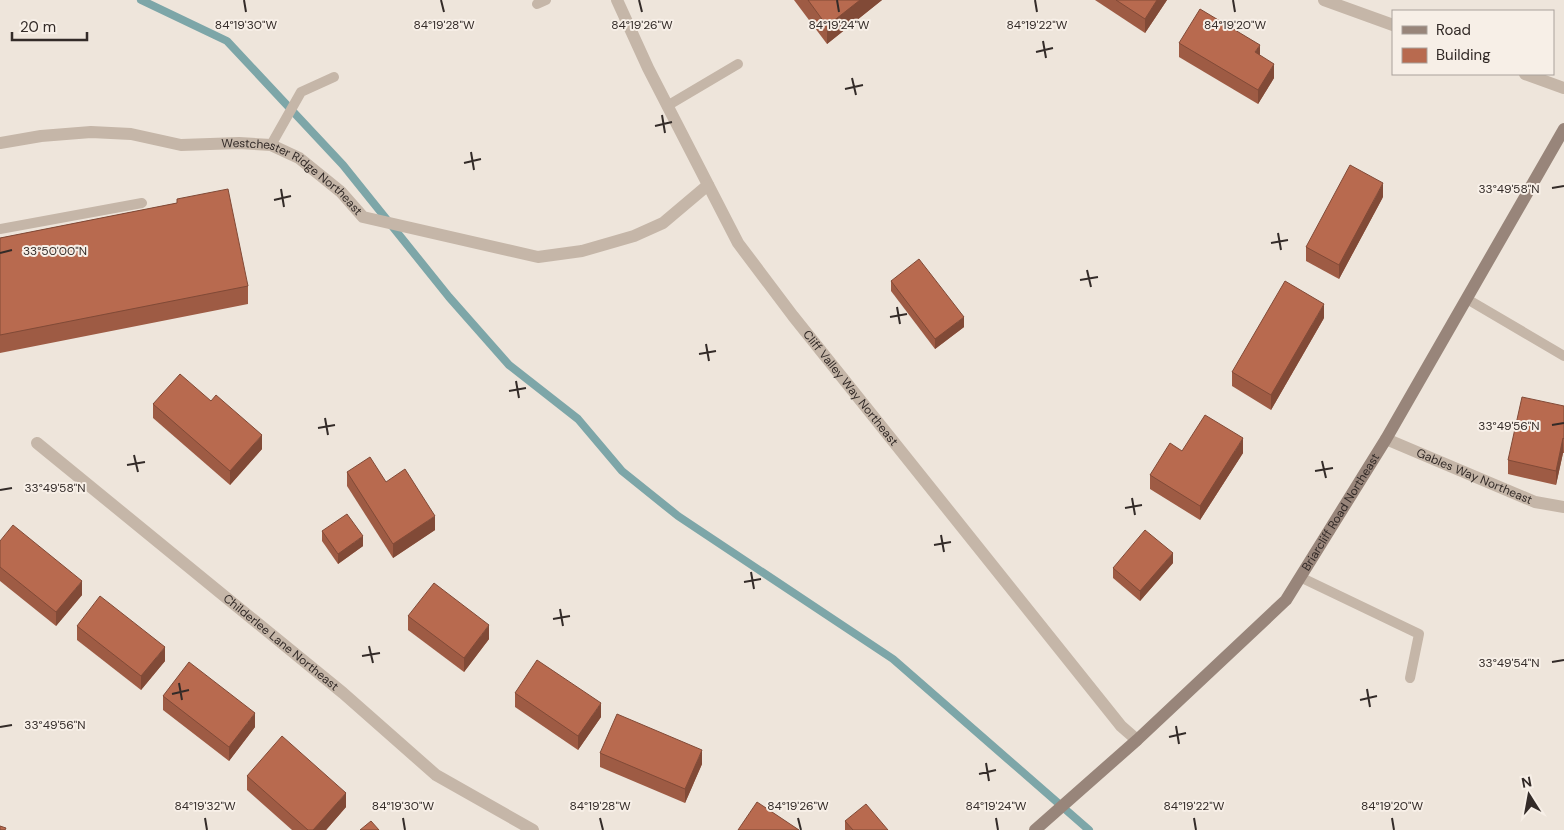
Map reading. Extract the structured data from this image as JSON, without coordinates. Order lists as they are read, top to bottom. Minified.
{"streets":{"main road":["Briarcliff Road Northeast"],"street":["Westchester Ridge Northeast","Cliff Valley Way Northeast","Gables Way Northeast","Childerlee Lane Northeast"]},"crossings":[["Westchester Ridge Northeast","Cliff Valley Way Northeast"],["Cliff Valley Way Northeast","Briarcliff Road Northeast"],["Gables Way Northeast","Briarcliff Road Northeast"]],"legend":["Road","Building"],"scale_bar":"20 m","north":"top","coordinates":["84°19'30\"W","84°19'28\"W","84°19'26\"W","84°19'24\"W","84°19'22\"W","84°19'20\"W","33°49'58\"N","33°50'00\"N","33°49'56\"N","33°49'54\"N","84°19'32\"W"]}
